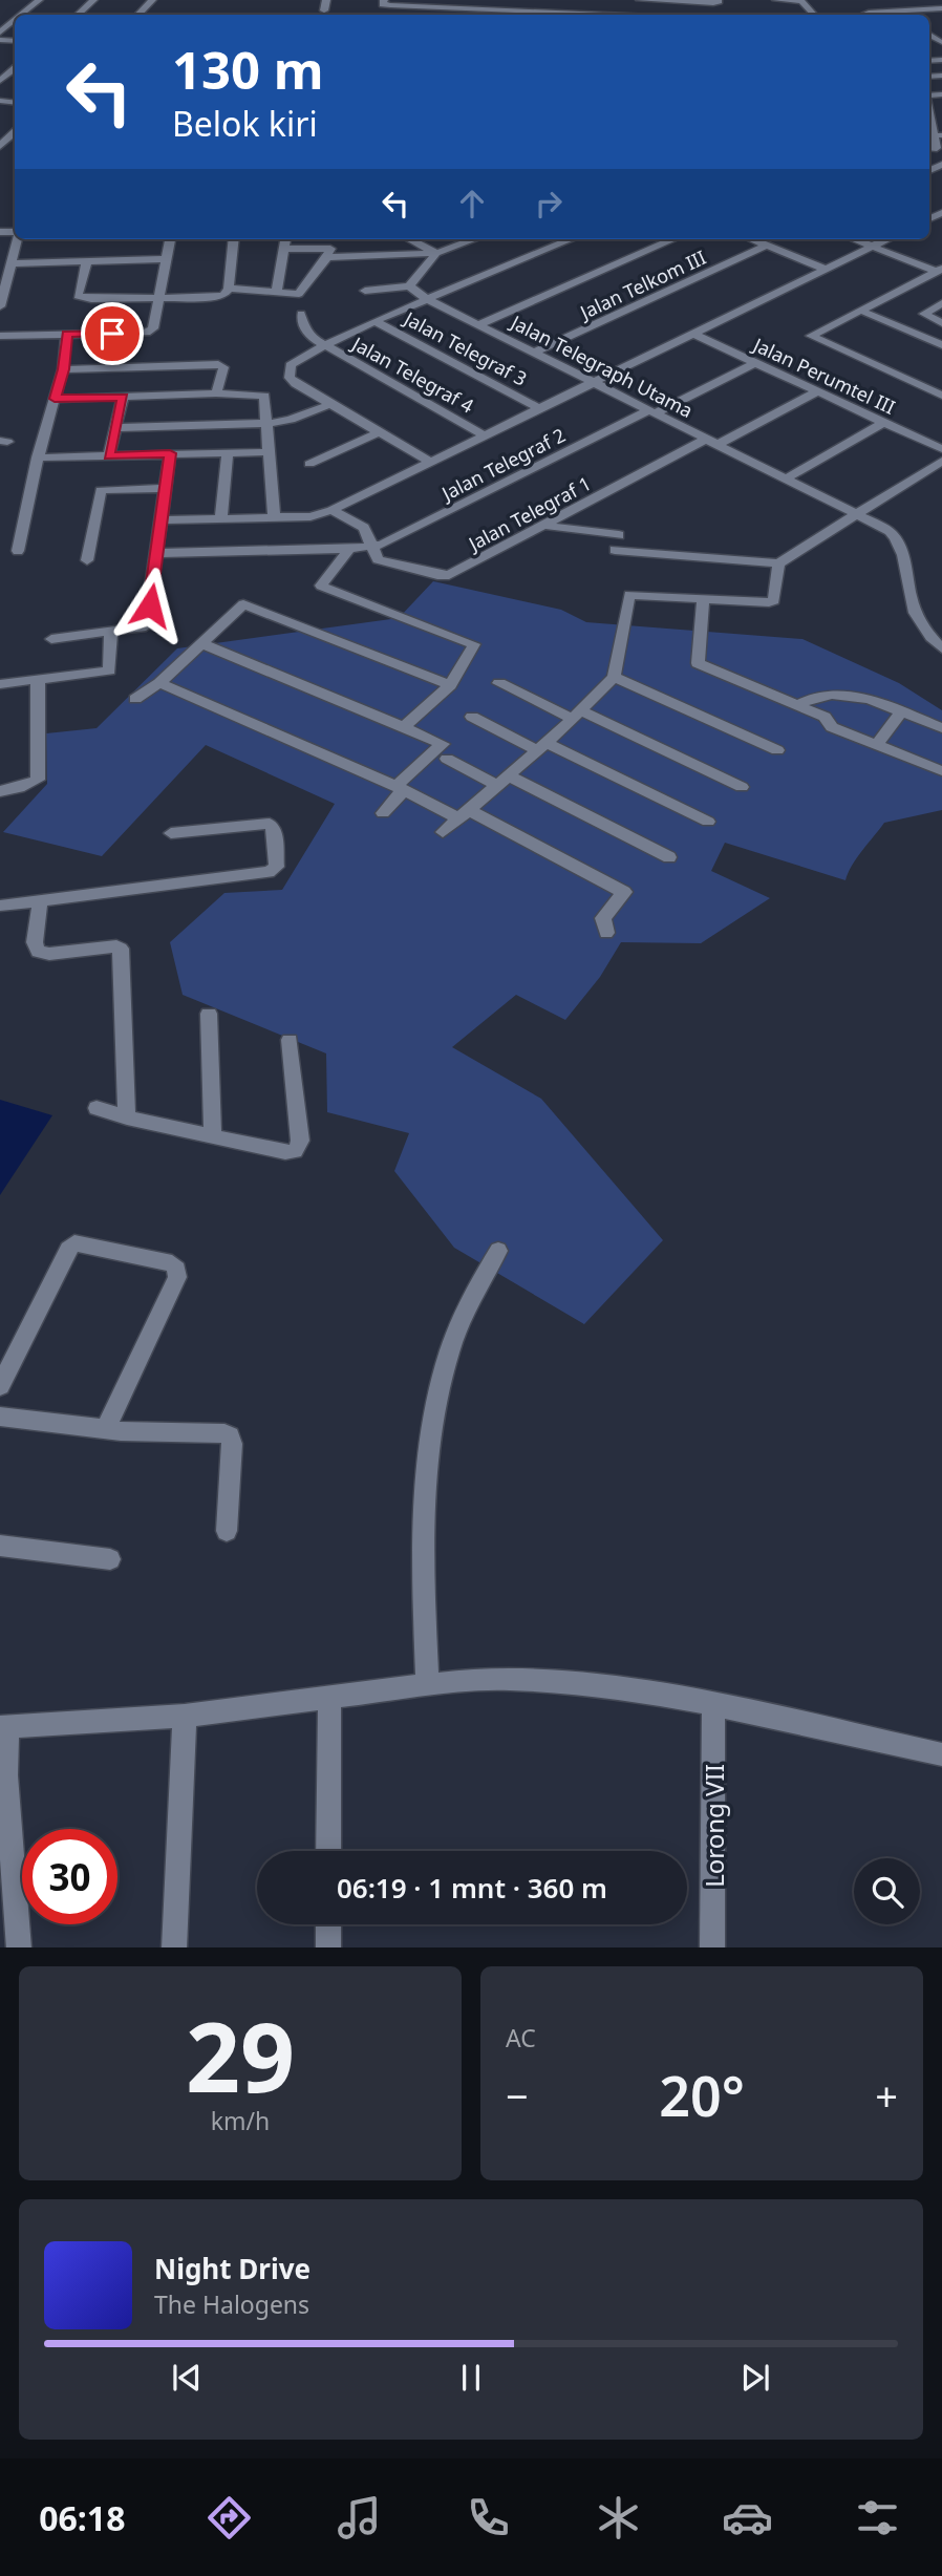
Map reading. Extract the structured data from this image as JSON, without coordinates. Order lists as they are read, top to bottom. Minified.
{"streets":{"street":["Jalan Telkom III","Jalan Telegraf 3","Jalan Telegraph Utama","Jalan Telegraf 4","Jalan Perumtel III","Jalan Telegraf 2","Jalan Telegraf 1","Lorong VII"]},"crossings":[["Jalan Telkom III","Jalan Telegraph Utama"],["Jalan Telegraph Utama","Jalan Telegraf 2"],["Jalan Telegraph Utama","Jalan Telegraf 1"],["Jalan Perumtel III","Jalan Telegraf 2"],["Jalan Perumtel III","Jalan Telegraf 1"],["Jalan Telegraf 2","Jalan Telegraf 1"]],"page":{"turn":["130 m","Belok kiri"],"limit":"30","trip":"06:19 · 1 mnt · 360 m","tile":[["29","km/h"],"AC"],"heat":["−","20°","+"],"song":["Night Drive","The Halogens"],"tabs":"06:18"}}
